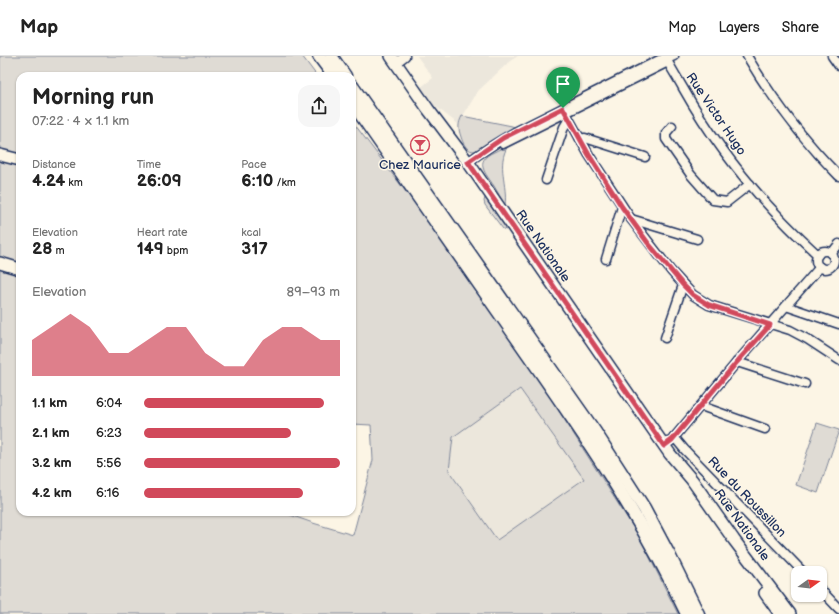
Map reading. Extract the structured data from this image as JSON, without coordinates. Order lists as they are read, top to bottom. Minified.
{"streets":{"main road":["Rue Nationale"],"street":["Rue Victor Hugo","Rue du Roussillon"]},"places":{"bar":["Chez Maurice"]},"north":"right","page":{"header":"Map","nav":["Map","Layers","Share"],"heading":["Morning run","07:22 · 4 × 1.1 km"],"stats":[["Distance","4.24 km"],["Time","26:09"],["Pace","6:10 /km"],["Elevation","28 m"],["Heart rate","149 bpm"],["kcal","317"]],"chart":["Elevation","89–93 m"],"list":[{"name":"1.1 km","note":"6:04"},{"name":"2.1 km","note":"6:23"},{"name":"3.2 km","note":"5:56"},{"name":"4.2 km","note":"6:16"}]}}
